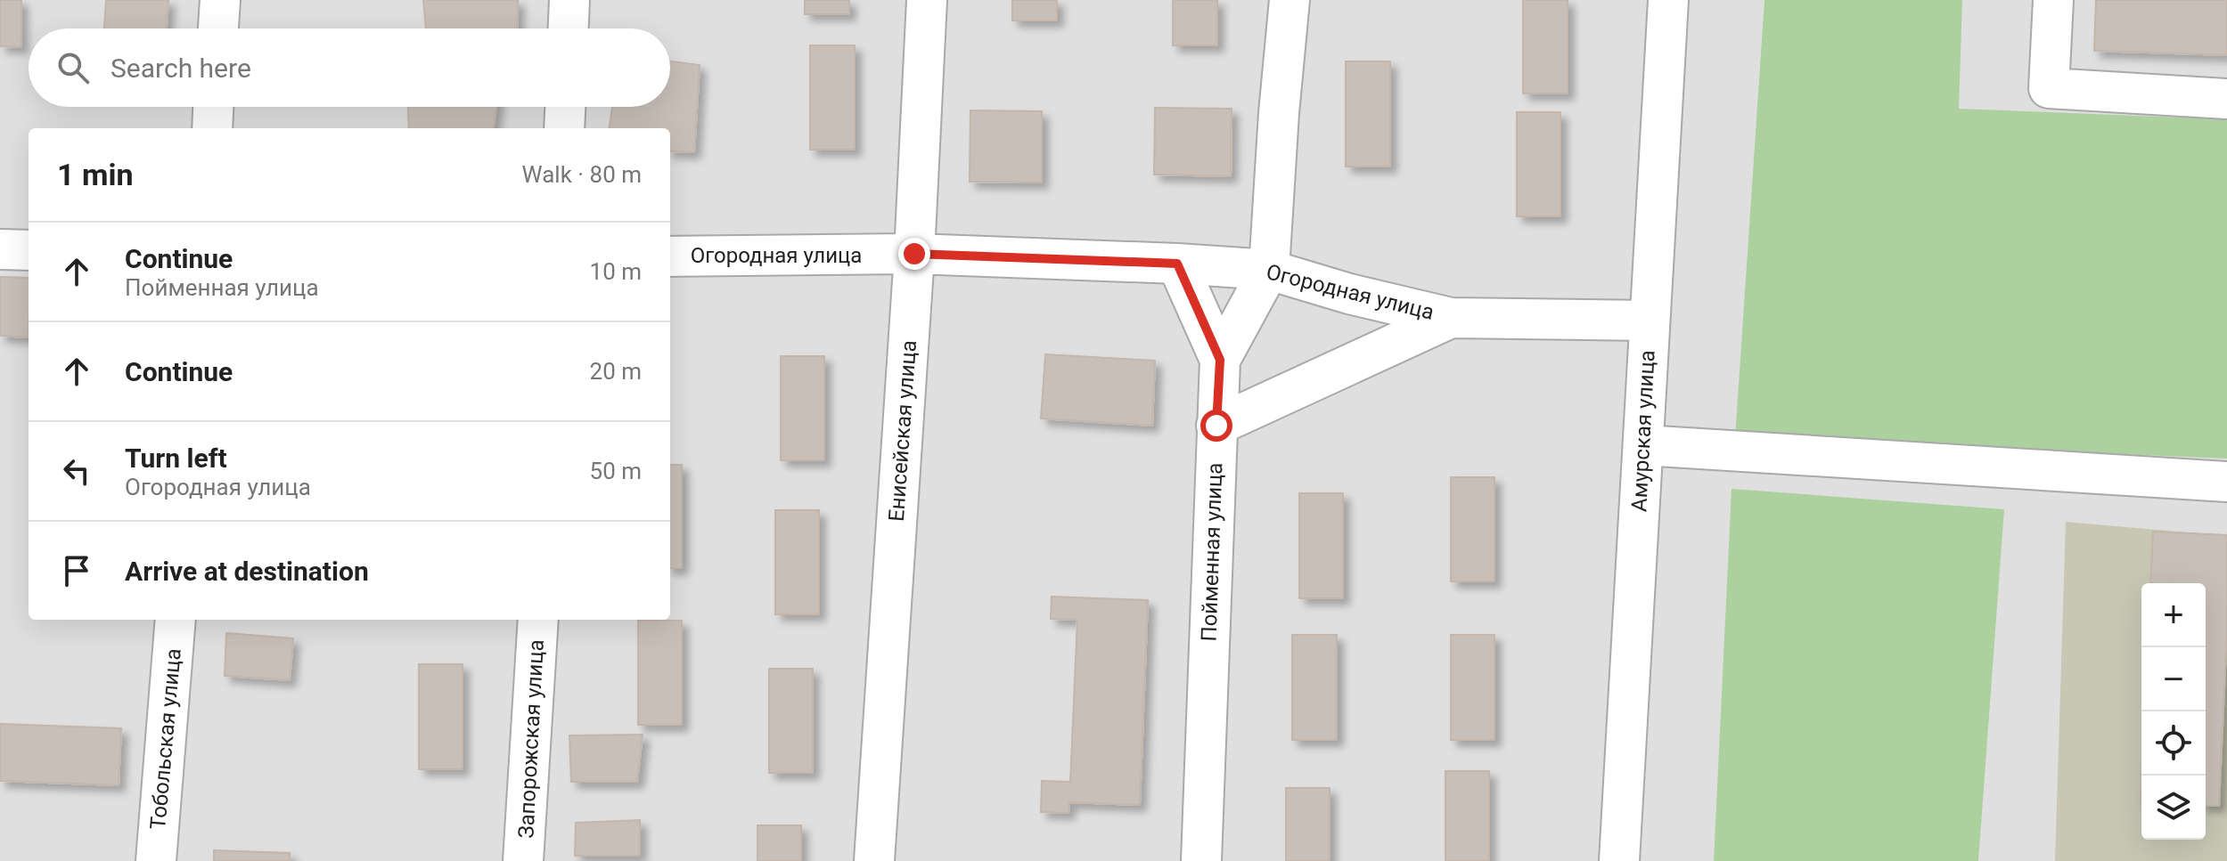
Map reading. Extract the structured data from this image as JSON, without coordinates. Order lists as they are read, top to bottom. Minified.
{"streets":{"street":["Огородная улица","Енисейская улица","Амурская улица","Пойменная улица","Тобольская улица","Запорожская улица"]},"crossings":[["Огородная улица","Енисейская улица"],["Огородная улица","Амурская улица"],["Огородная улица","Пойменная улица"]],"page":{"search":"Search here","heading":["1 min","Walk · 80 m"],"list":[["Continue","Пойменная улица","10 m"],["Continue","20 m"],["Turn left","Огородная улица","50 m"],"Arrive at destination"],"map_buttons":["+","−"]}}
